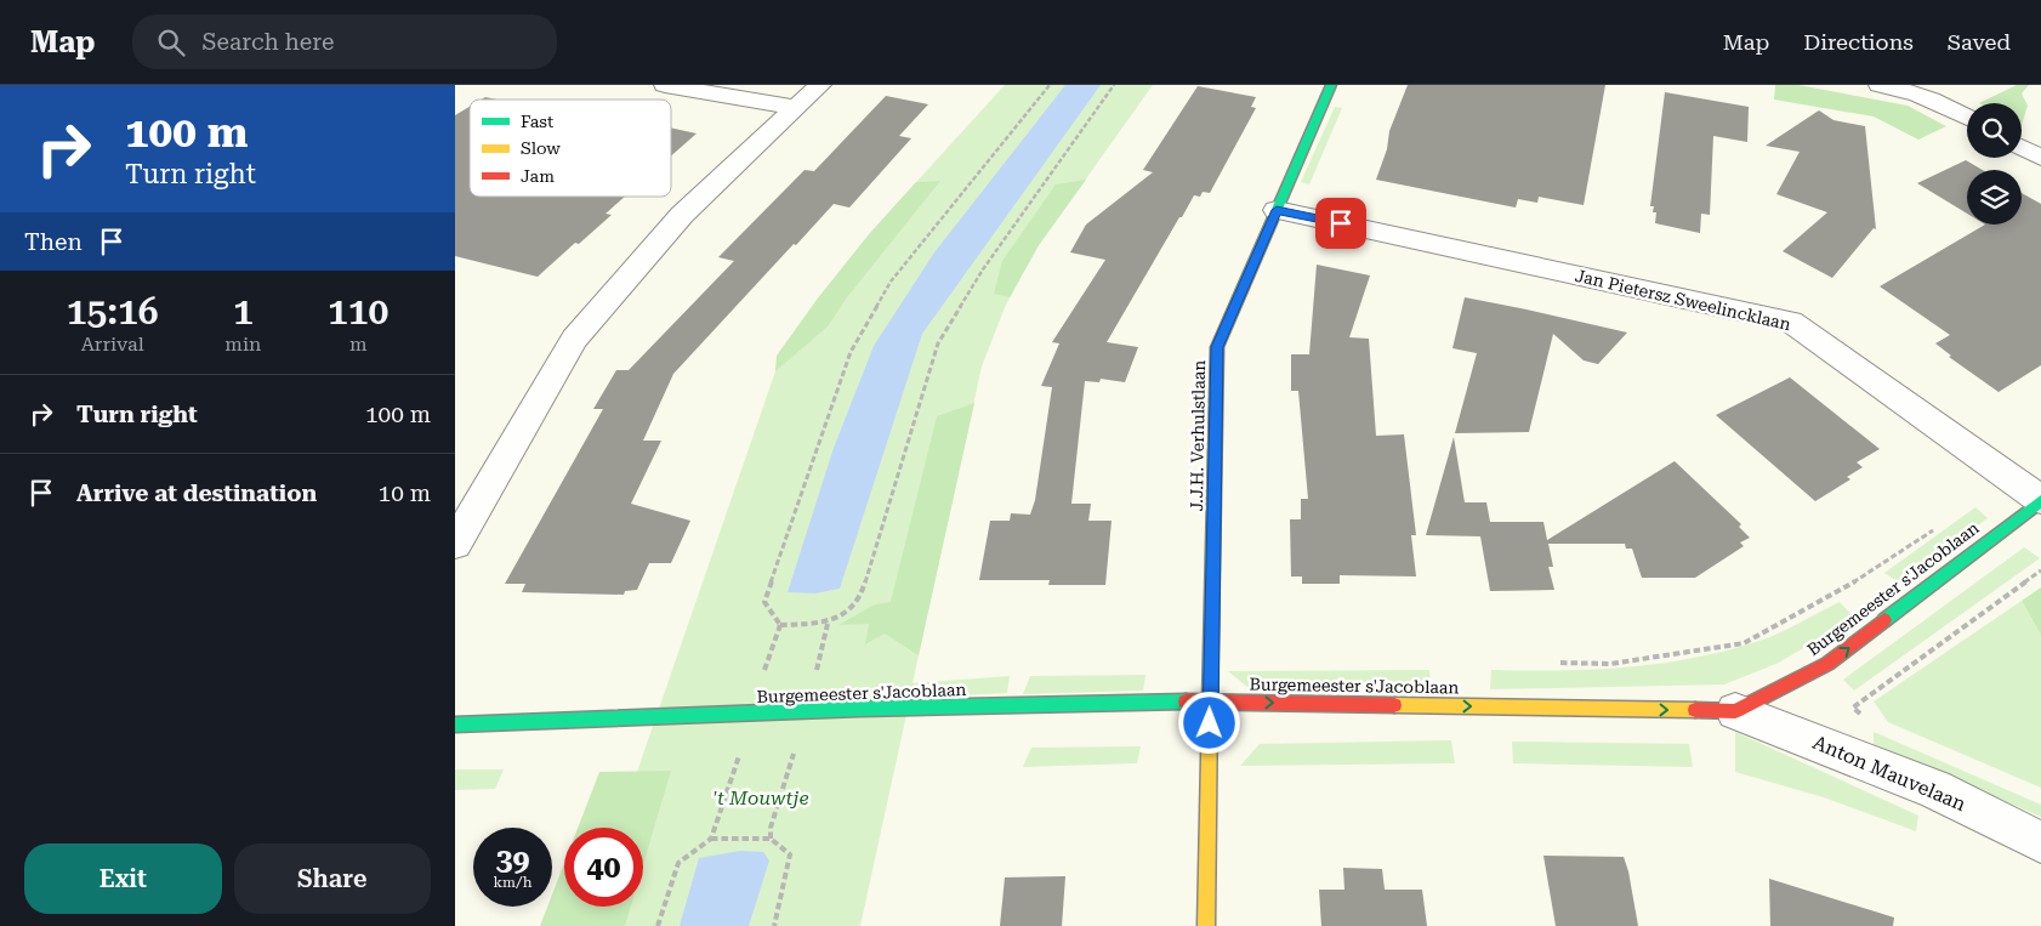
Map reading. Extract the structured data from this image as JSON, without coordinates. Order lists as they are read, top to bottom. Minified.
{"streets":{"street":["Jan Pietersz Sweelincklaan","J.J.H. Verhulstlaan","Burgemeester s'Jacoblaan","Anton Mauvelaan"]},"crossings":[["Jan Pietersz Sweelincklaan","J.J.H. Verhulstlaan"],["Jan Pietersz Sweelincklaan","Burgemeester s'Jacoblaan"],["J.J.H. Verhulstlaan","Burgemeester s'Jacoblaan"],["Burgemeester s'Jacoblaan","Anton Mauvelaan"]],"one_way":["Burgemeester s'Jacoblaan"],"parks":["'t Mouwtje"],"legend":["Fast","Slow","Jam"],"page":{"header":"Map","search":"Search here","nav":["Map","Directions","Saved"],"turn":["100 m","Turn right"],"then":"Then","eta":["15:16","Arrival","1","min","110","m"],"list":[{"name":"Turn right","value":"100 m"},{"name":"Arrive at destination","value":"10 m"}],"speed":"39 km/h","limit":"40","buttons":["Exit","Share"]}}
